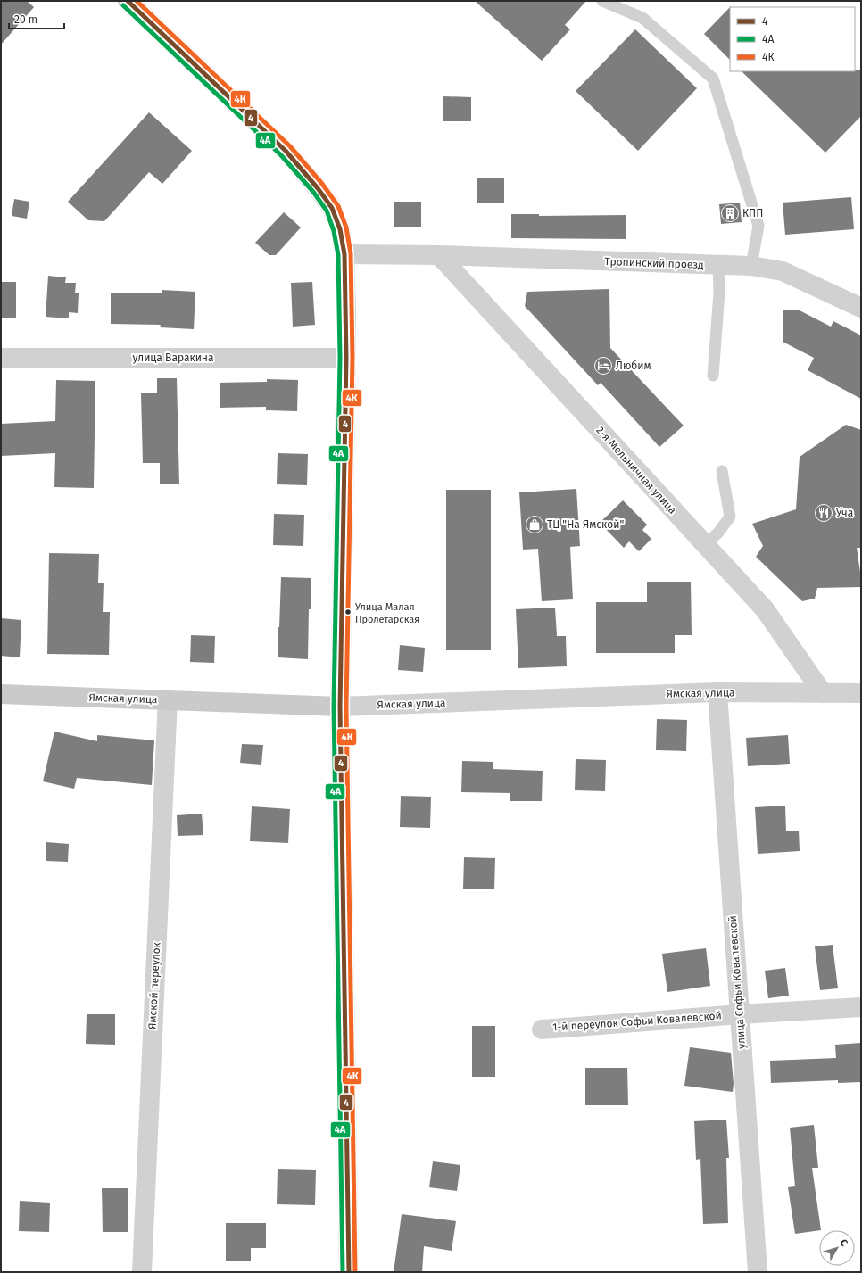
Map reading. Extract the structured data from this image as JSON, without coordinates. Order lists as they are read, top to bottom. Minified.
{"streets":{"street":["Тропинский проезд","улица Варакина","2-я Мельничная улица","Ямская улица","улица Софьи Ковалевской","Ямской переулок","1-й переулок Софьи Ковалевской"]},"crossings":[["Тропинский проезд","2-я Мельничная улица"],["2-я Мельничная улица","Ямская улица"],["Ямская улица","улица Софьи Ковалевской"],["Ямская улица","Ямской переулок"],["улица Софьи Ковалевской","1-й переулок Софьи Ковалевской"]],"places":{"building":["КПП"],"hotel":["Любим"],"restaurant":["Уча"],"shop":["ТЦ \"На Ямской\""],"other":["Улица Малая Пролетарская"]},"lines":["transit line 4","transit line 4К","transit line 4А"],"legend":["4","4А","4К"],"scale_bar":"20 m","north":"top right"}
